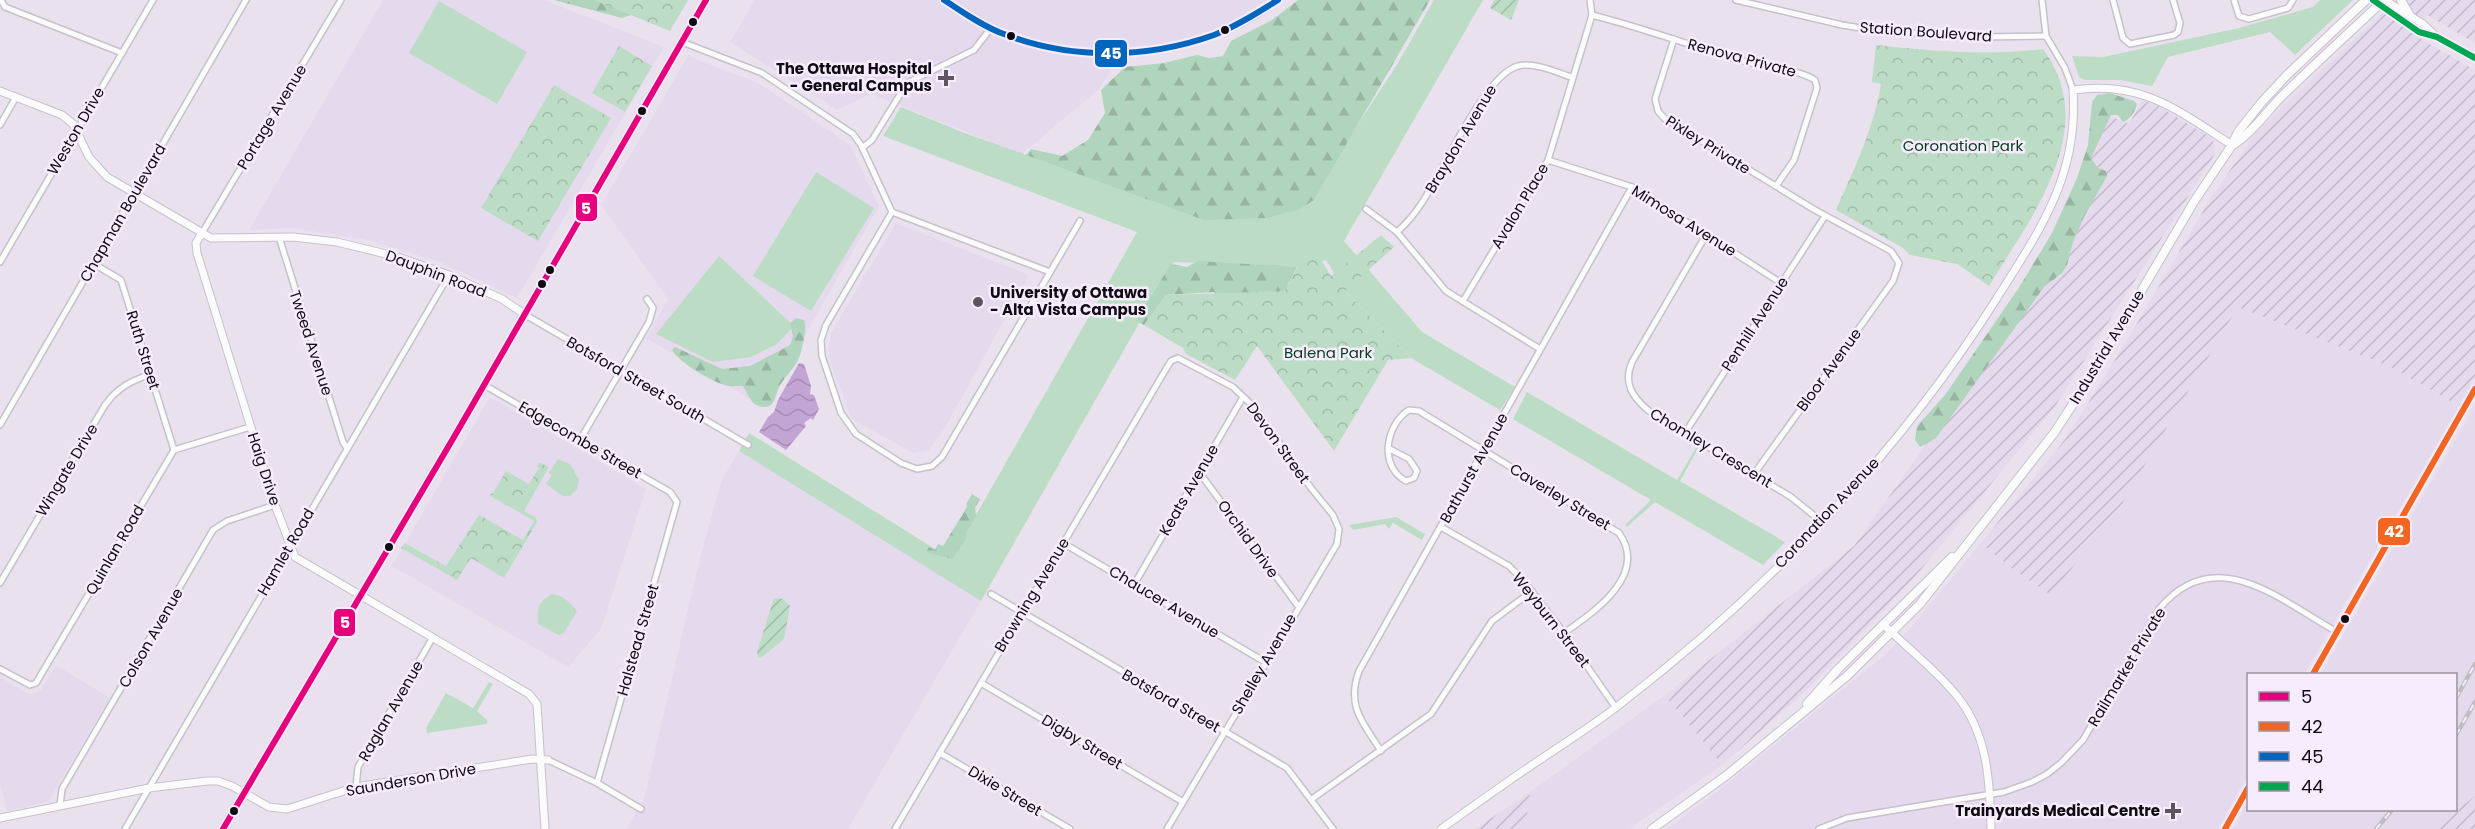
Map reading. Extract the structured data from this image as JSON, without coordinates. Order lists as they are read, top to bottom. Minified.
{"streets":{"main road":["Industrial Avenue"],"street":["Station Boulevard","Renova Private","Portage Avenue","Weston Drive","Braydon Avenue","Pixley Private","Avalon Place","Chapman Boulevard","Mimosa Avenue","Dauphin Road","Penhill Avenue","Tweed Avenue","Ruth Street","Bloor Avenue","Botsford Street South","Edgecombe Street","Devon Street","Chomley Crescent","Bathurst Avenue","Haig Drive","Wingate Drive","Keats Avenue","Caverley Street","Coronation Avenue","Orchid Drive","Quinlan Road","Hamlet Road","Browning Avenue","Chaucer Avenue","Weyburn Street","Colson Avenue","Halstead Street","Shelley Avenue","Railmarket Private","Botsford Street","Raglan Avenue","Digby Street","Saunderson Drive","Dixie Street"]},"crossings":[["Renova Private","Pixley Private"],["Renova Private","Avalon Place"],["Portage Avenue","Dauphin Road"],["Portage Avenue","Haig Drive"],["Braydon Avenue","Avalon Place"],["Pixley Private","Penhill Avenue"],["Pixley Private","Bloor Avenue"],["Avalon Place","Mimosa Avenue"],["Chapman Boulevard","Ruth Street"],["Mimosa Avenue","Penhill Avenue"],["Mimosa Avenue","Chomley Crescent"],["Mimosa Avenue","Bathurst Avenue"],["Dauphin Road","Tweed Avenue"],["Dauphin Road","Botsford Street South"],["Dauphin Road","Haig Drive"],["Dauphin Road","Hamlet Road"],["Penhill Avenue","Chomley Crescent"],["Tweed Avenue","Hamlet Road"],["Ruth Street","Wingate Drive"],["Ruth Street","Quinlan Road"],["Bloor Avenue","Chomley Crescent"],["Edgecombe Street","Halstead Street"],["Devon Street","Keats Avenue"],["Devon Street","Browning Avenue"],["Devon Street","Shelley Avenue"],["Chomley Crescent","Coronation Avenue"],["Bathurst Avenue","Caverley Street"],["Bathurst Avenue","Weyburn Street"],["Haig Drive","Hamlet Road"],["Haig Drive","Colson Avenue"],["Haig Drive","Raglan Avenue"],["Haig Drive","Saunderson Drive"],["Keats Avenue","Orchid Drive"],["Keats Avenue","Chaucer Avenue"],["Caverley Street","Weyburn Street"],["Coronation Avenue","Weyburn Street"],["Orchid Drive","Shelley Avenue"],["Hamlet Road","Saunderson Drive"],["Browning Avenue","Chaucer Avenue"],["Browning Avenue","Botsford Street"],["Browning Avenue","Digby Street"],["Browning Avenue","Dixie Street"],["Chaucer Avenue","Shelley Avenue"],["Colson Avenue","Saunderson Drive"],["Shelley Avenue","Botsford Street"],["Shelley Avenue","Digby Street"],["Raglan Avenue","Saunderson Drive"]],"parks":["Coronation Park","Balena Park"],"places":{"health":["The Ottawa Hospital - General Campus","Trainyards Medical Centre"],"other":["University of Ottawa - Alta Vista Campus"]},"lines":["transit line 5","transit line 45","transit line 44","transit line 42"],"legend":["5","42","45","44"]}
